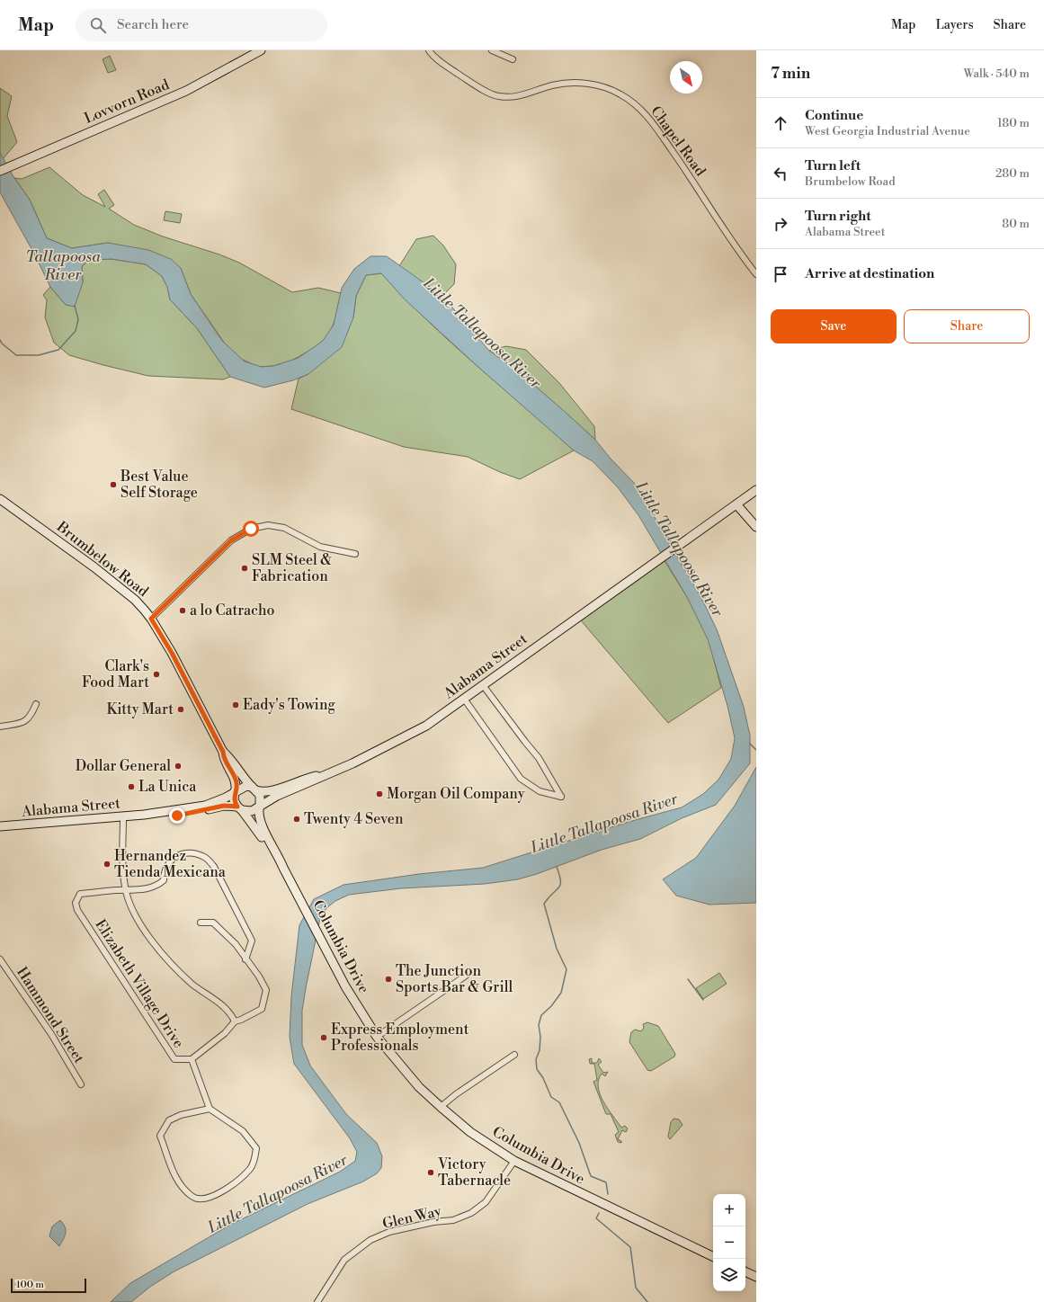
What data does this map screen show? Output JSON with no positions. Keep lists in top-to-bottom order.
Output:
{
  "streets": {
    "main road": [
      "Lovvorn Road",
      "Brumbelow Road",
      "Alabama Street",
      "Columbia Drive"
    ],
    "street": [
      "Chapel Road",
      "Elizabeth Village Drive",
      "Hammond Street",
      "Glen Way"
    ]
  },
  "crossings": [
    ["Brumbelow Road", "Alabama Street"],
    ["Brumbelow Road", "Columbia Drive"],
    ["Alabama Street", "Columbia Drive"],
    ["Columbia Drive", "Glen Way"]
  ],
  "water": ["Tallapoosa River", "Little Tallapoosa River"],
  "places": [
    "Best Value Self Storage",
    "SLM Steel & Fabrication",
    "a lo Catracho",
    "Clark's Food Mart",
    "Eady's Towing",
    "Kitty Mart",
    "Dollar General",
    "La Unica",
    "Morgan Oil Company",
    "Twenty 4 Seven",
    "Hernandez Tienda Mexicana",
    "The Junction Sports Bar & Grill",
    "Express Employment Professionals",
    "Victory Tabernacle"
  ],
  "scale_bar": "100 m",
  "north": "bottom right",
  "page": {
    "header": "Map",
    "search": "Search here",
    "nav": ["Map", "Layers", "Share"],
    "heading": ["7 min", "Walk · 540 m"],
    "list": [
      ["Continue", "West Georgia Industrial Avenue", "180 m"],
      ["Turn left", "Brumbelow Road", "280 m"],
      ["Turn right", "Alabama Street", "80 m"],
      "Arrive at destination"
    ],
    "buttons": ["Save", "Share"],
    "map_buttons": ["+", "−"],
    "scale": "100 m"
  }
}
